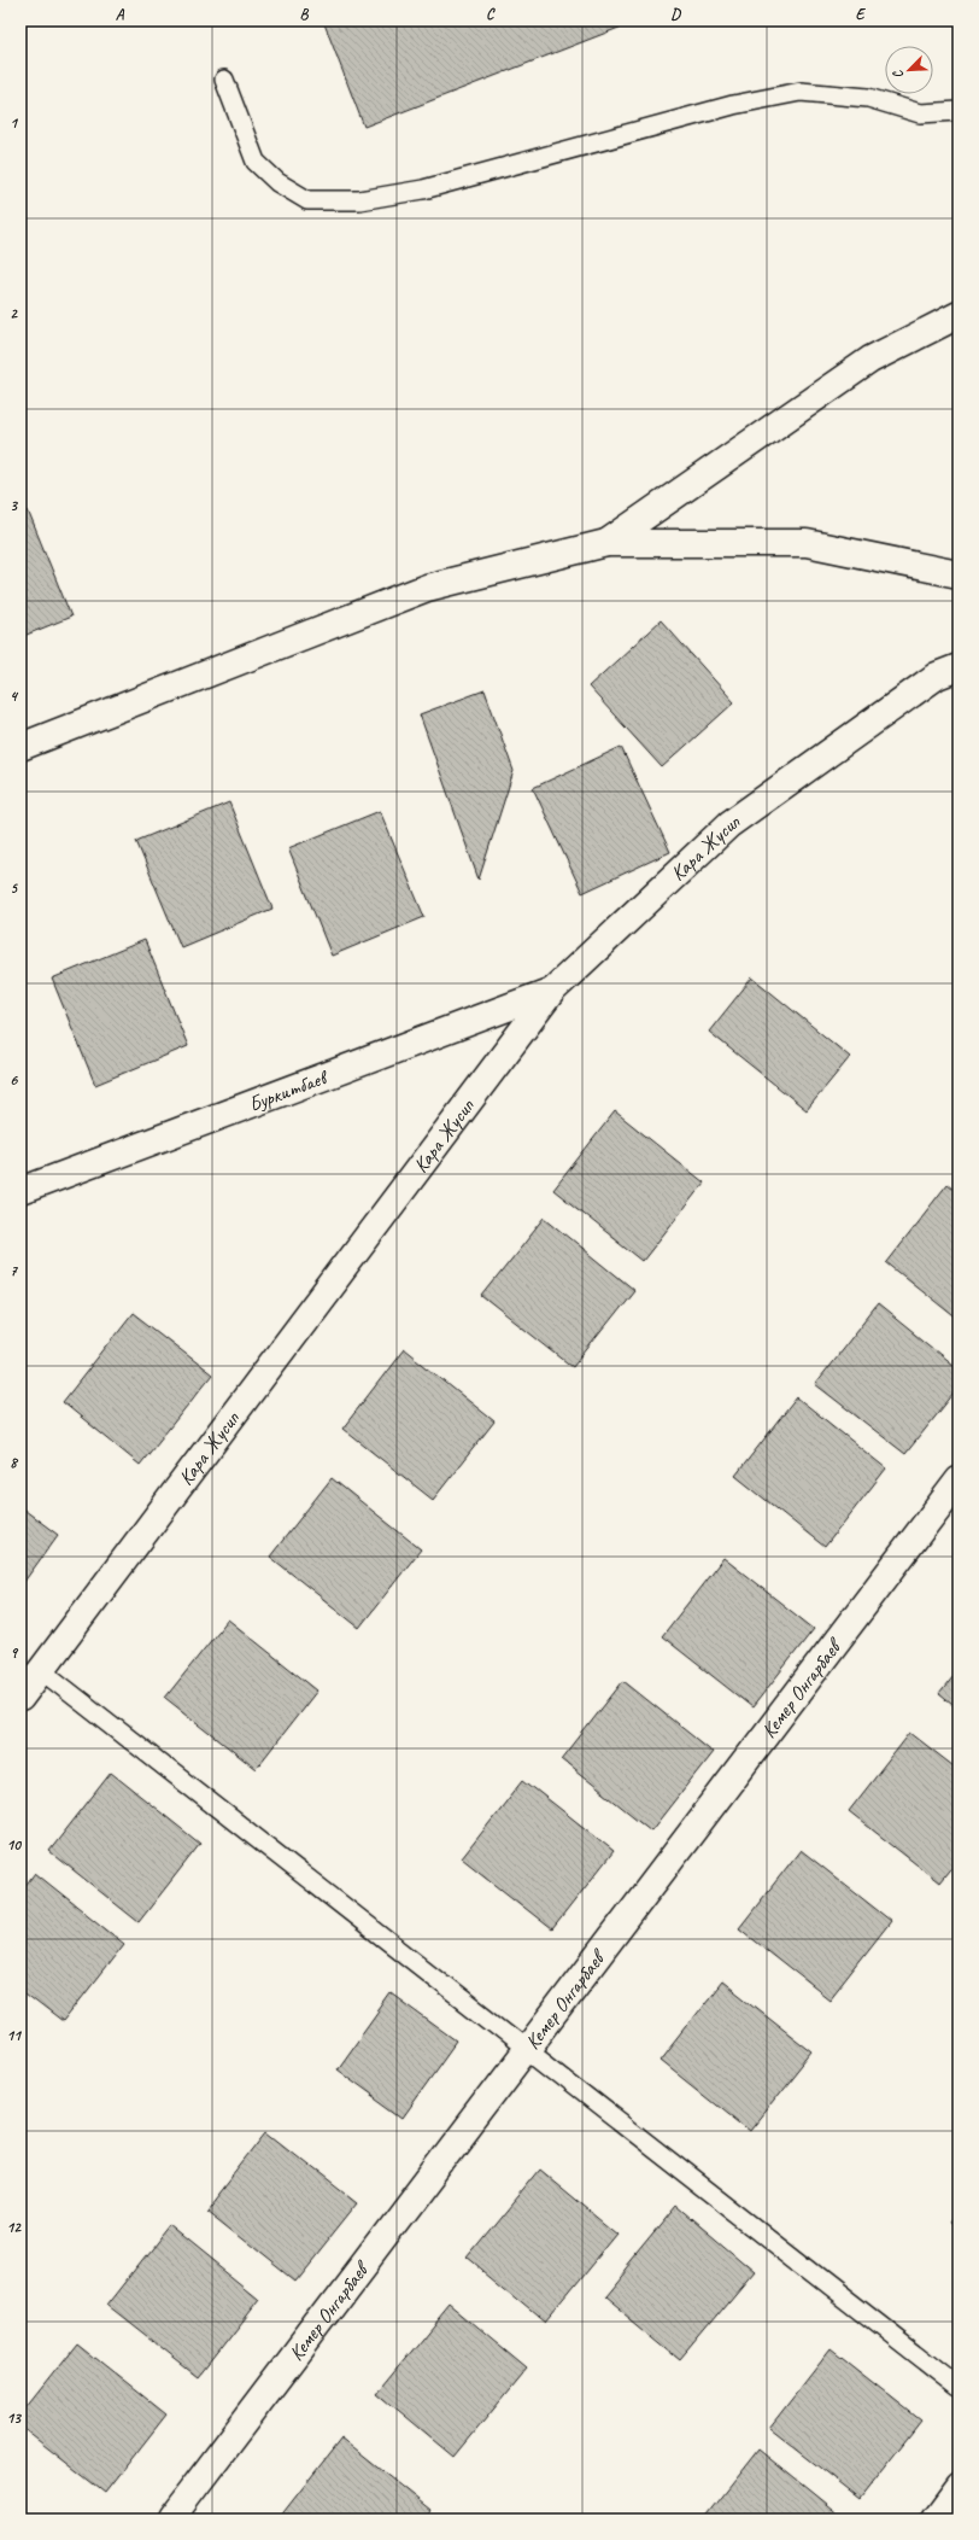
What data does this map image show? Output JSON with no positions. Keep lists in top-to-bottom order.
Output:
{
  "streets": {
    "street": ["Кара Жусип", "Буркитбаев", "Кемер Онгарбаев"]
  },
  "crossings": [
    ["Кара Жусип", "Буркитбаев"]
  ],
  "north": "bottom left",
  "grid": {
    "columns": [
      "A",
      "B",
      "C",
      "D",
      "E"
    ],
    "rows": [
      "1",
      "2",
      "3",
      "4",
      "5",
      "6",
      "7",
      "8",
      "9",
      "10",
      "11",
      "12",
      "13"
    ]
  }
}
